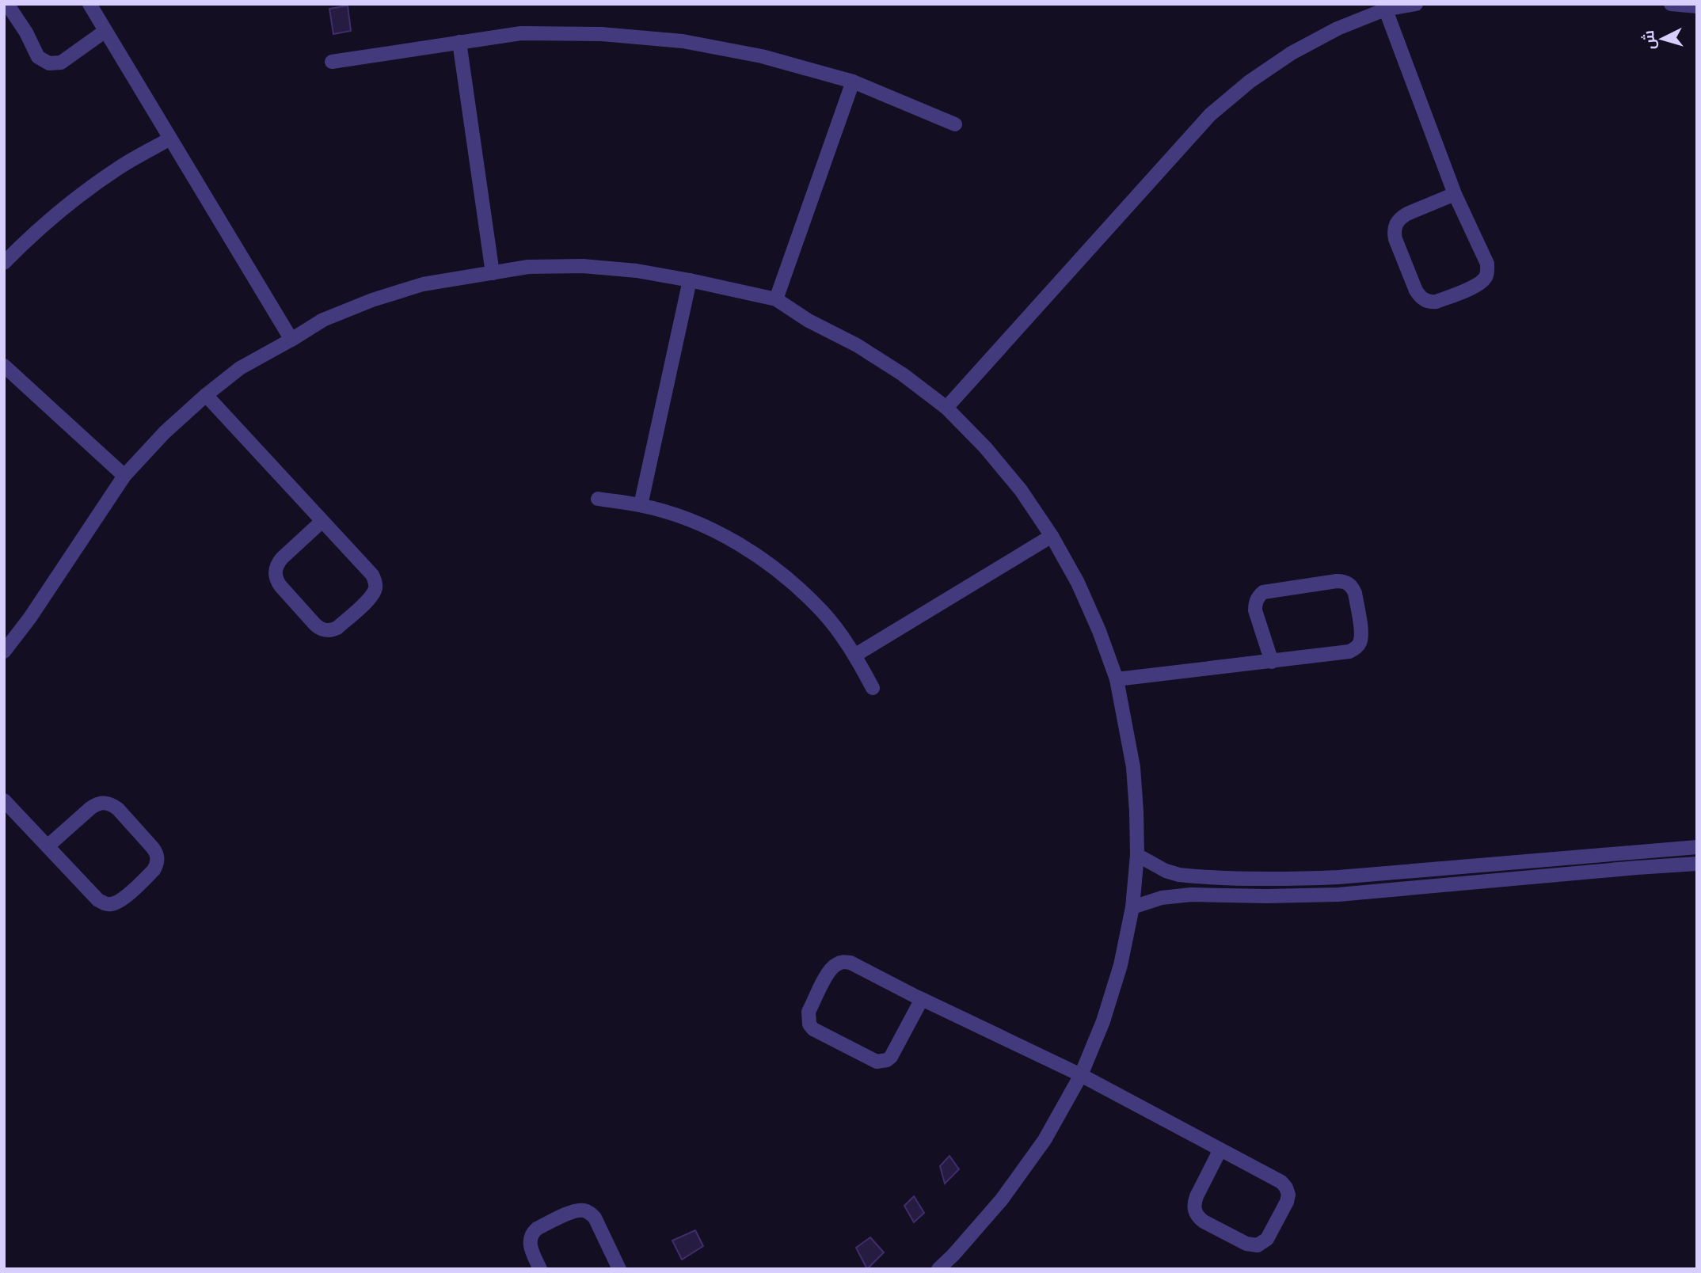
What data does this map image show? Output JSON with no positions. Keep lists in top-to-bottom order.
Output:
{
  "north": "left"
}
